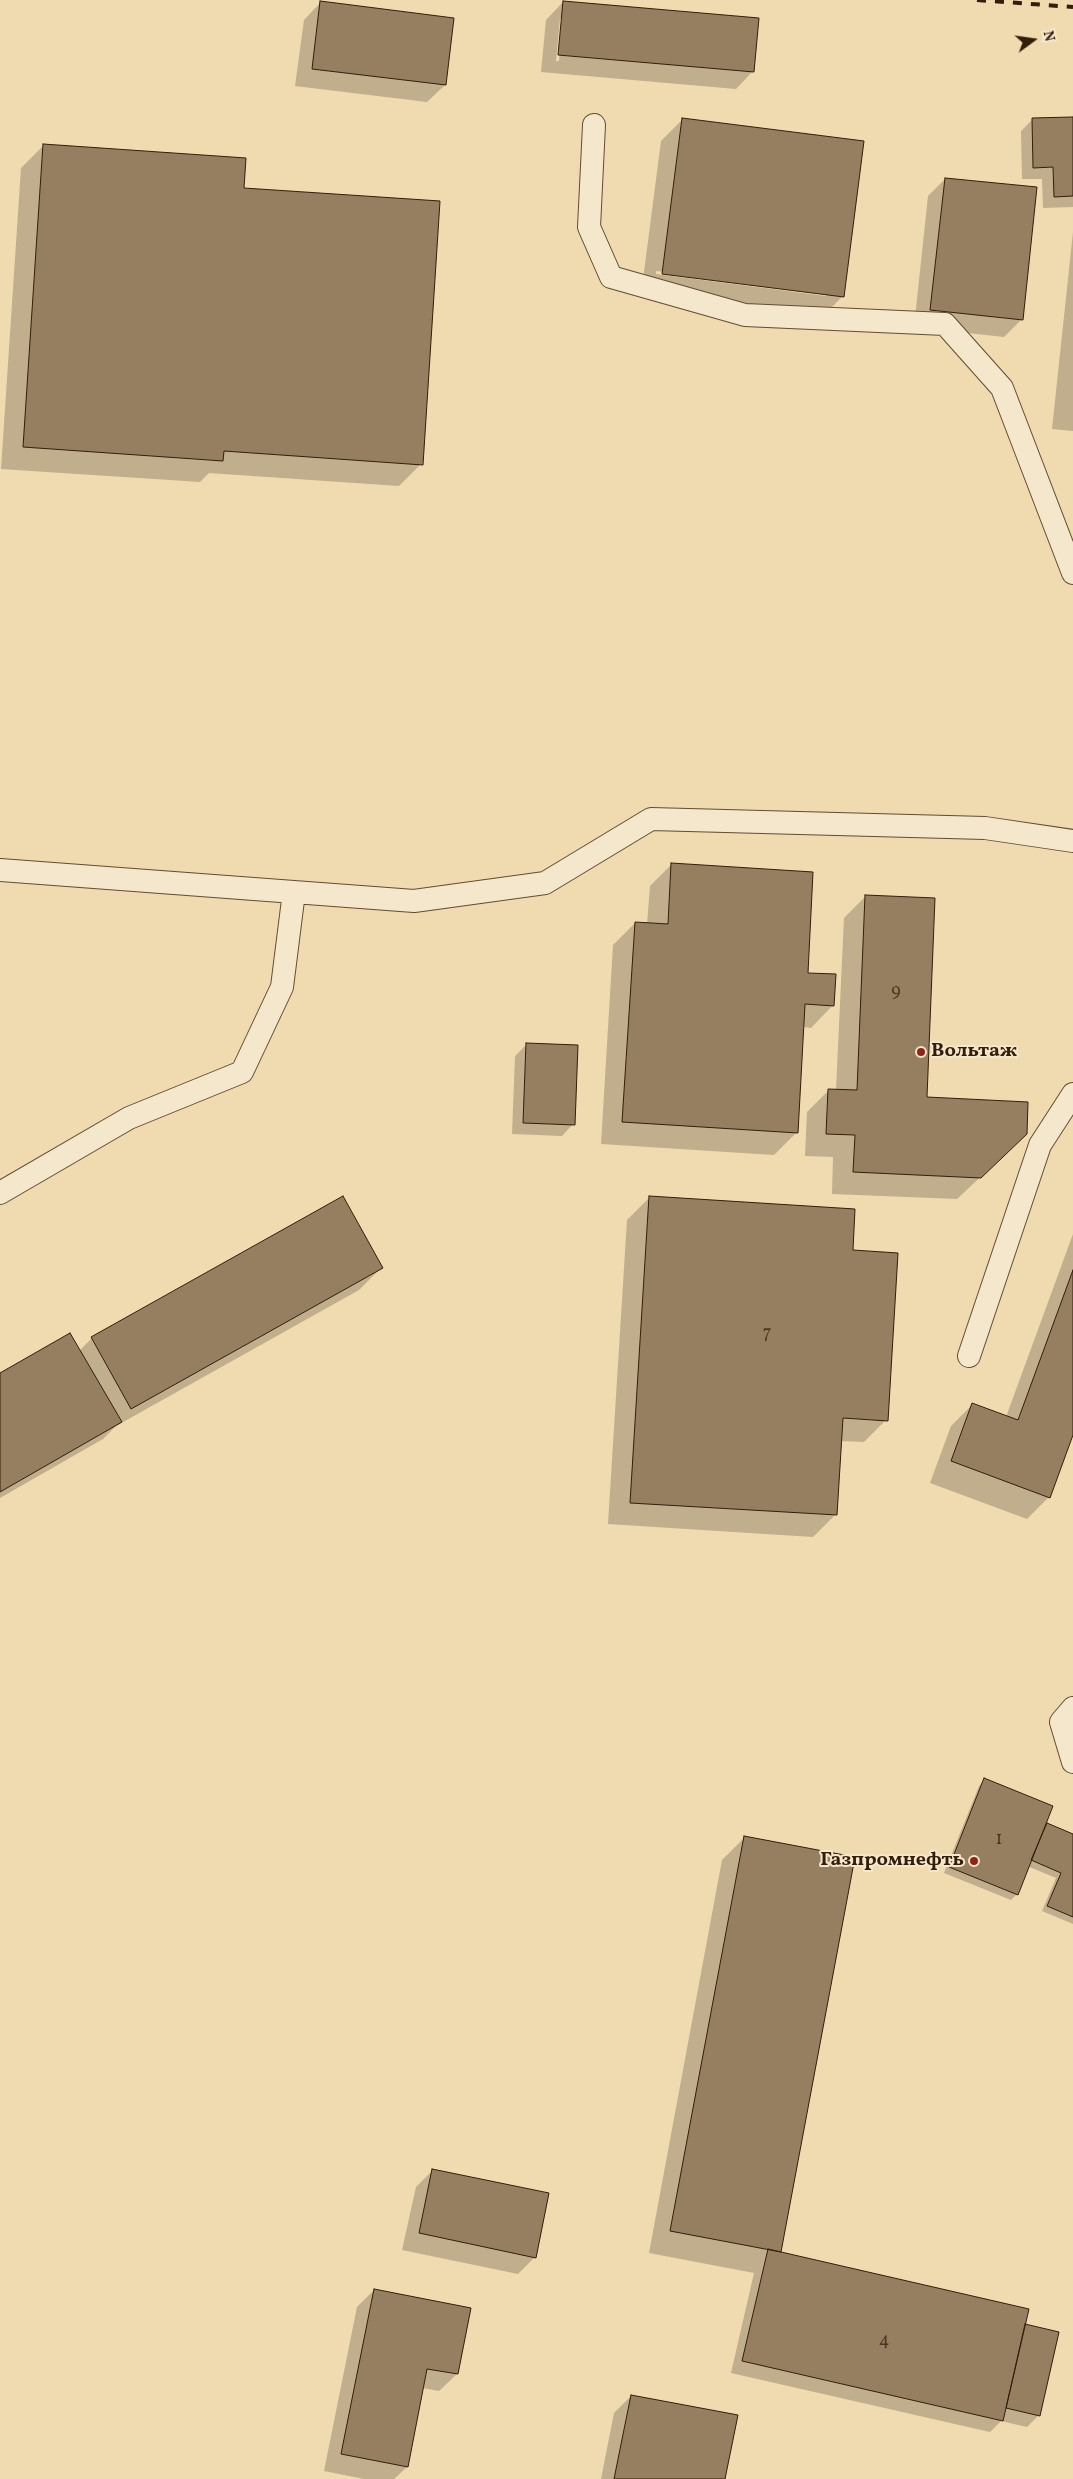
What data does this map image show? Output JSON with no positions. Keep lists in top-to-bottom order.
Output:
{
  "places": ["Вольтаж", "Газпромнефть"],
  "house_numbers": [
    "9",
    "7",
    "1",
    "4"
  ],
  "north": "right"
}
